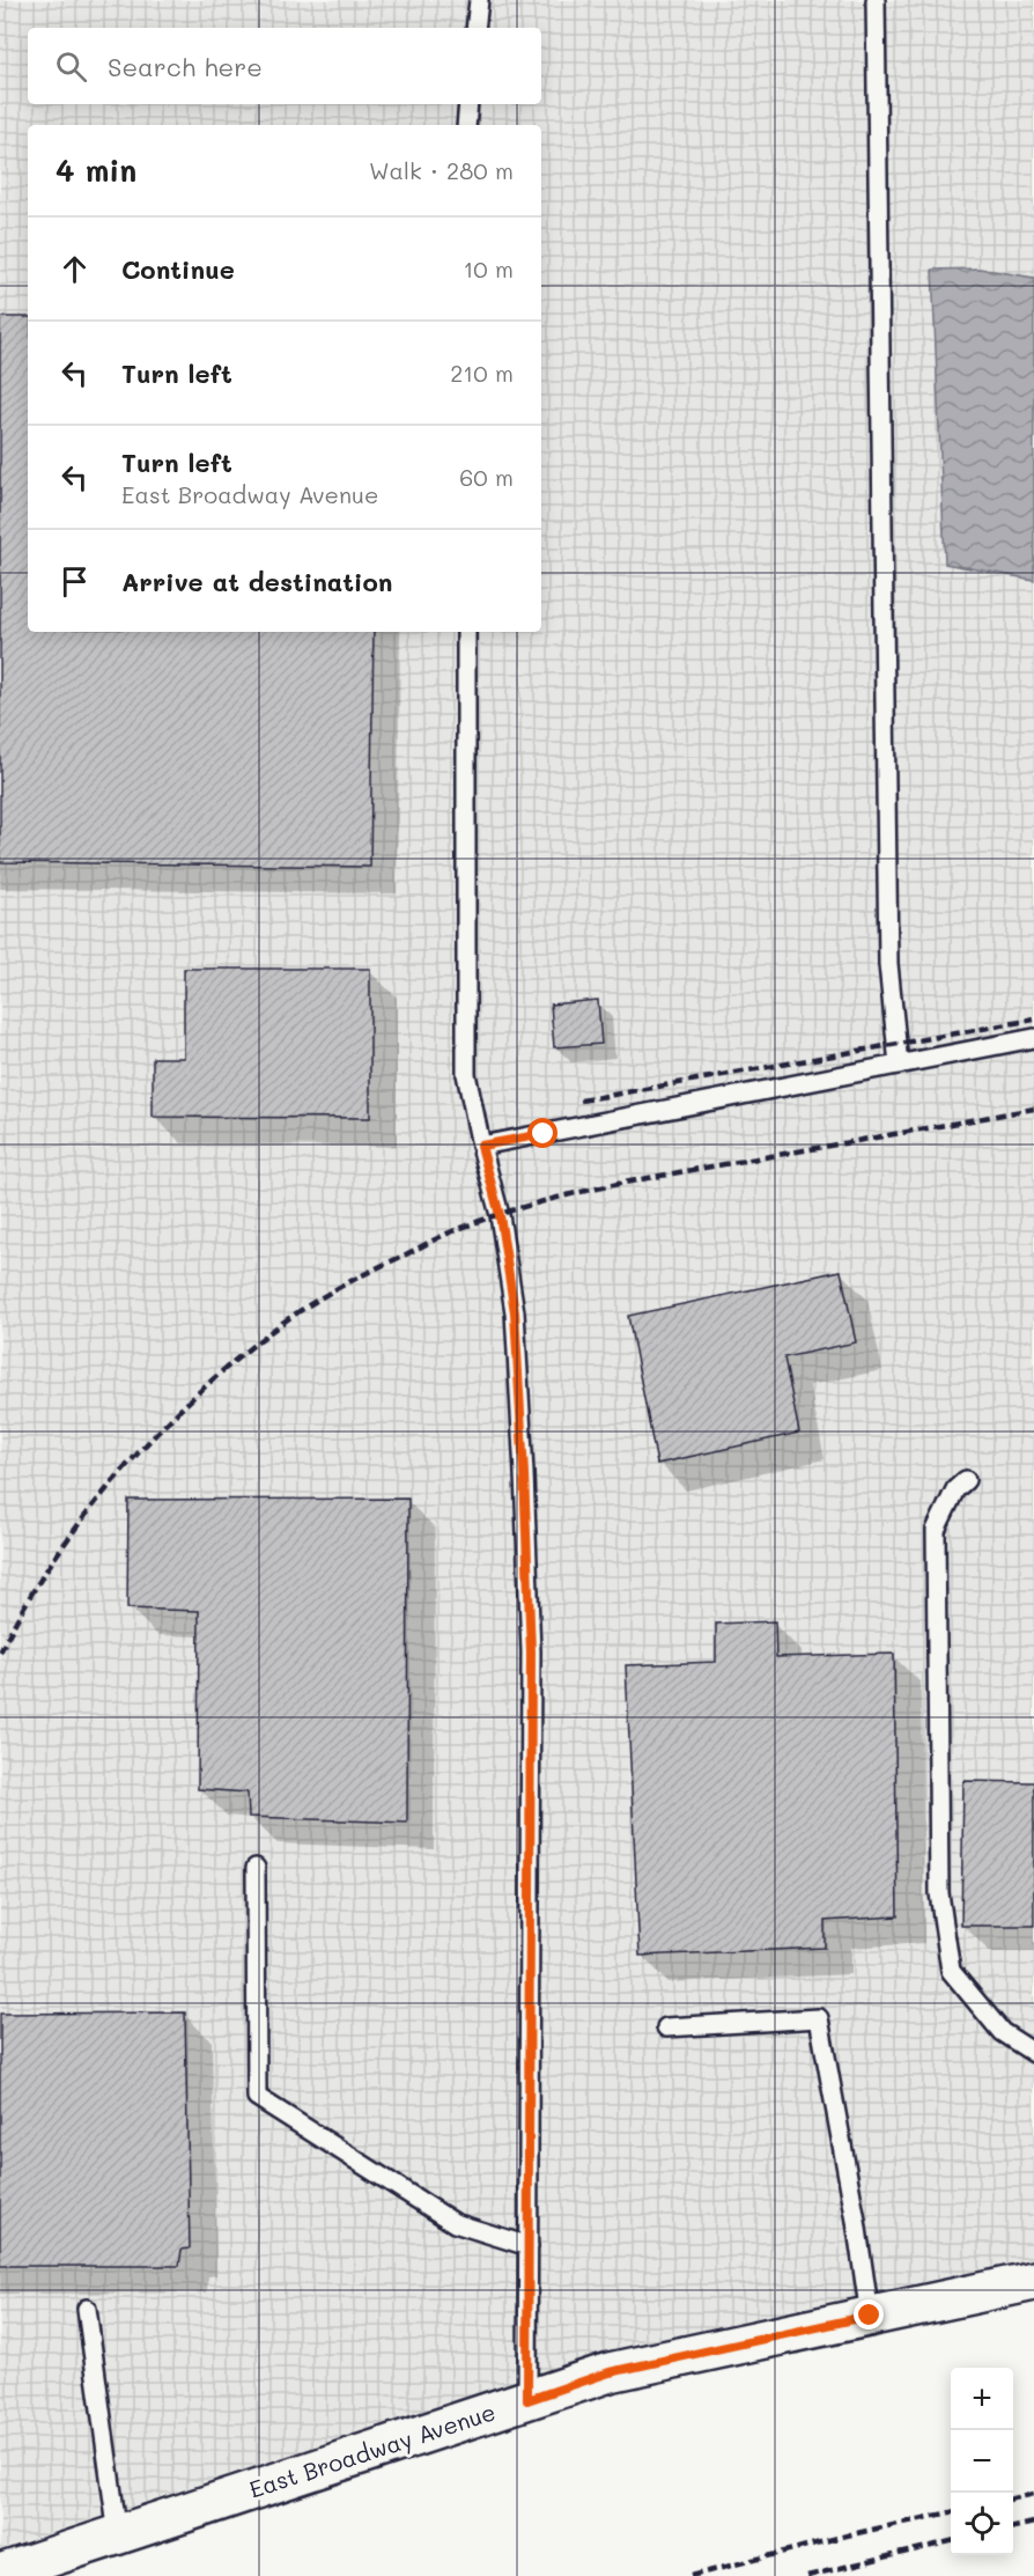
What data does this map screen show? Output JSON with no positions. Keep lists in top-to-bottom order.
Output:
{
  "streets": {
    "main road": ["East Broadway Avenue"]
  },
  "page": {
    "search": "Search here",
    "heading": ["4 min", "Walk · 280 m"],
    "list": [
      ["Continue", "10 m"],
      ["Turn left", "210 m"],
      ["Turn left", "East Broadway Avenue", "60 m"],
      "Arrive at destination"
    ],
    "map_buttons": ["+", "−"]
  }
}
